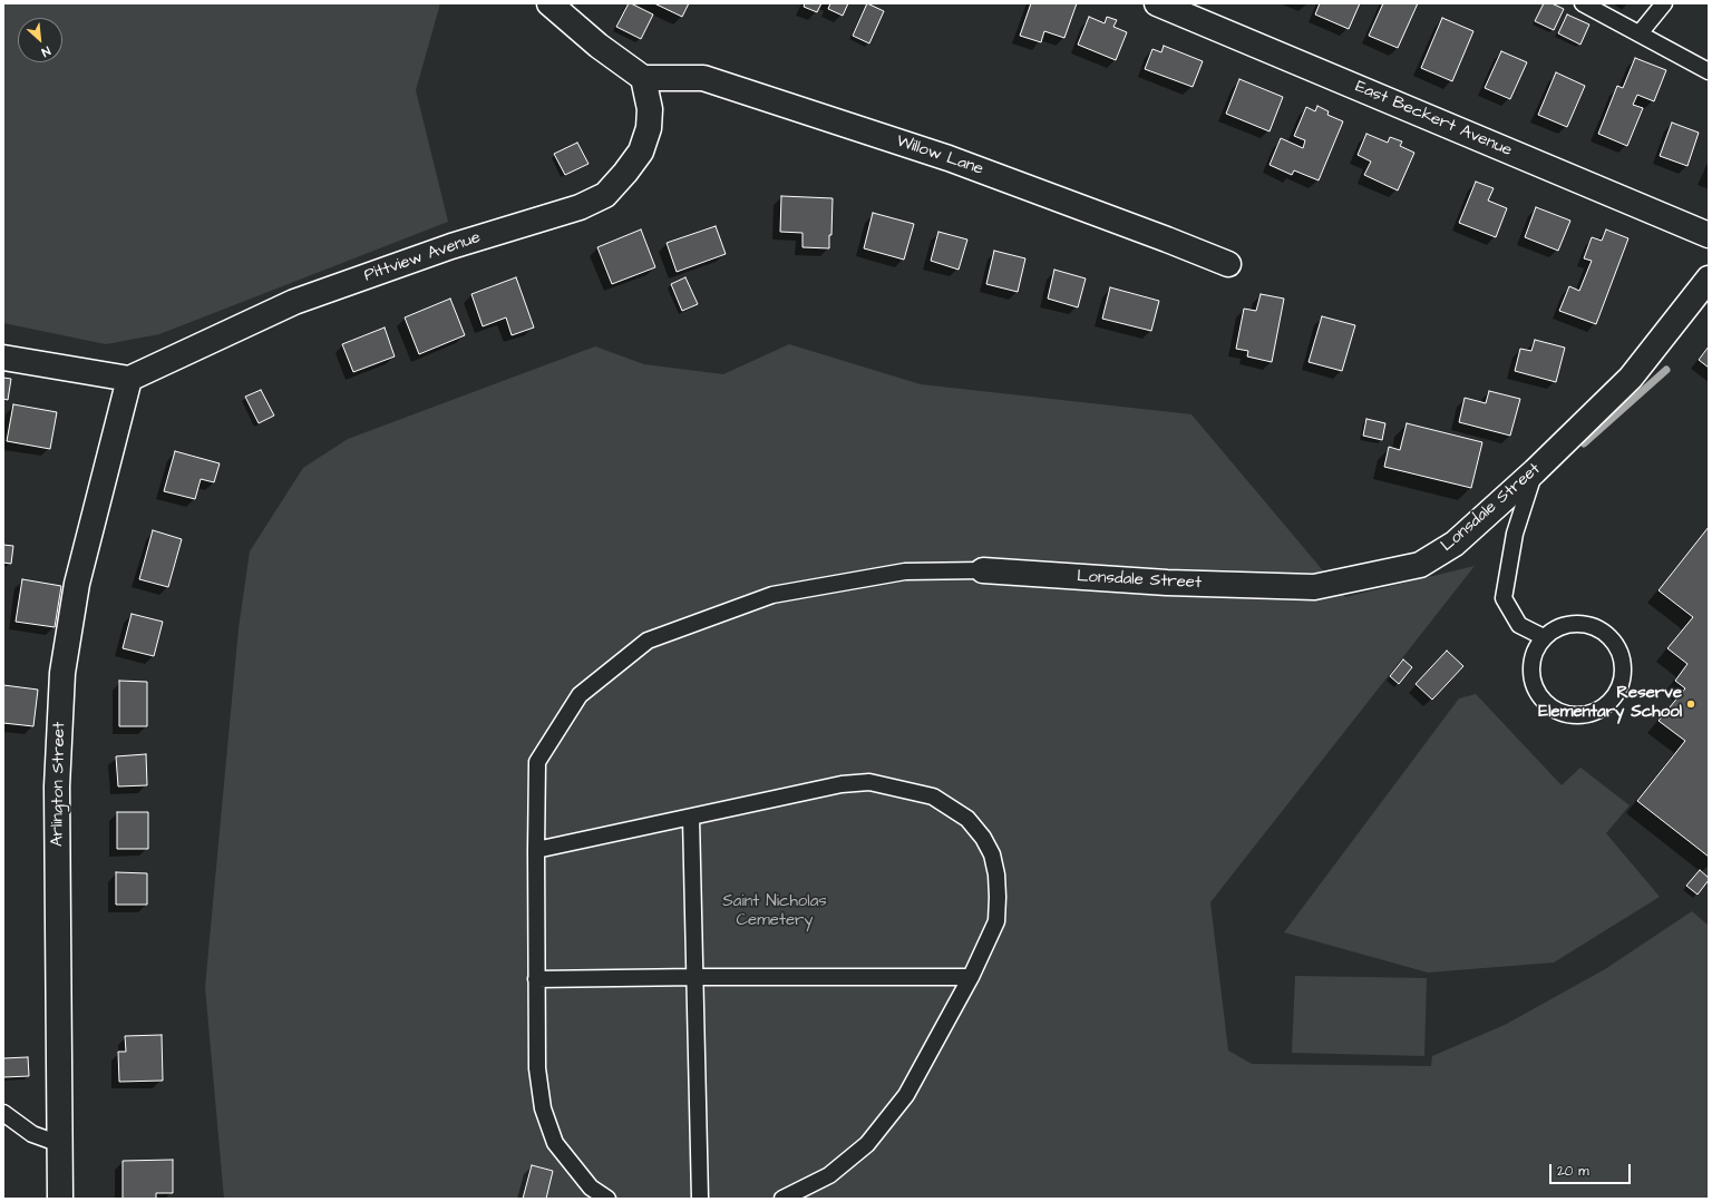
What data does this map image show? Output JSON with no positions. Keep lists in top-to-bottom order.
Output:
{
  "streets": {
    "street": [
      "East Beckert Avenue",
      "Willow Lane",
      "Pittview Avenue",
      "Lonsdale Street",
      "Arlington Street"
    ]
  },
  "crossings": [
    ["Willow Lane", "Pittview Avenue"],
    ["Pittview Avenue", "Arlington Street"]
  ],
  "parks": ["Saint Nicholas Cemetery"],
  "places": ["Reserve Elementary School"],
  "scale_bar": "20 m",
  "north": "bottom right"
}
